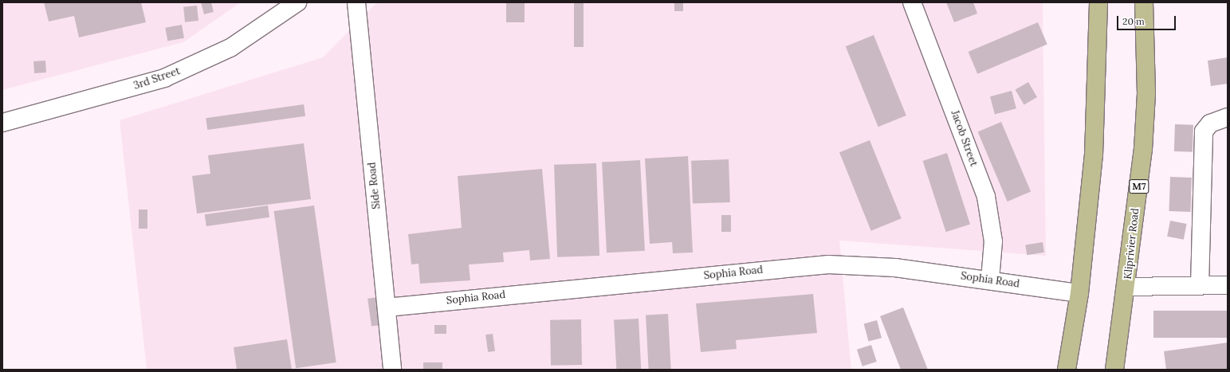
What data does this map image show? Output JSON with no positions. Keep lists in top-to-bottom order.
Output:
{
  "streets": {
    "main road": ["M7", "Kliprivier Road"],
    "street": [
      "3rd Street",
      "Jacob Street",
      "Side Road",
      "Sophia Road"
    ]
  },
  "crossings": [
    ["Jacob Street", "Sophia Road"],
    ["Side Road", "Sophia Road"]
  ],
  "scale_bar": "20 m"
}
